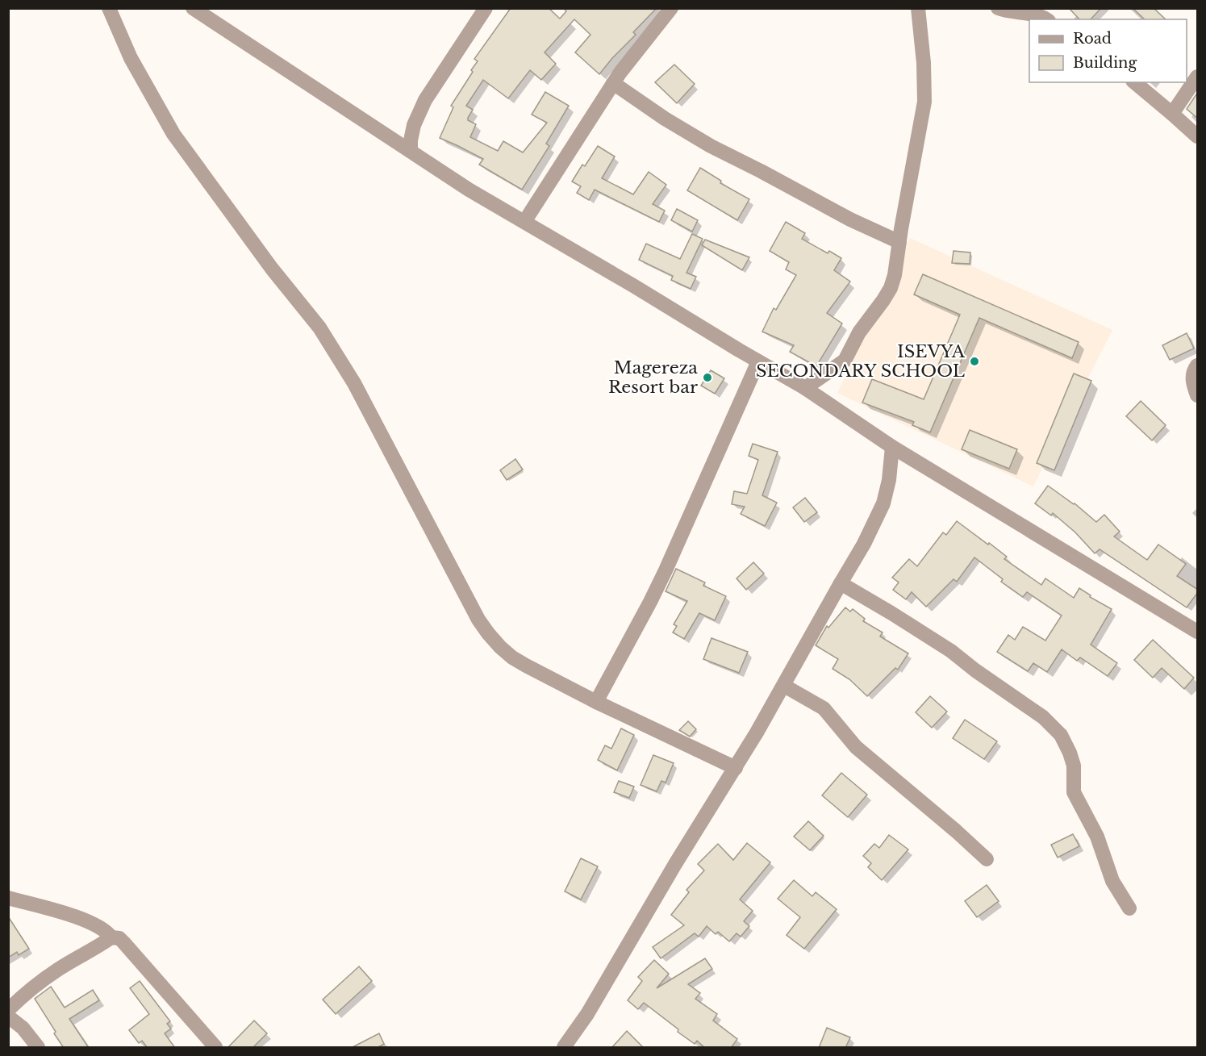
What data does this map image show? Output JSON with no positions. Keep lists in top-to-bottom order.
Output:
{
  "places": ["ISEVYA SECONDARY SCHOOL", "Magereza Resort bar"],
  "legend": ["Road", "Building"]
}
